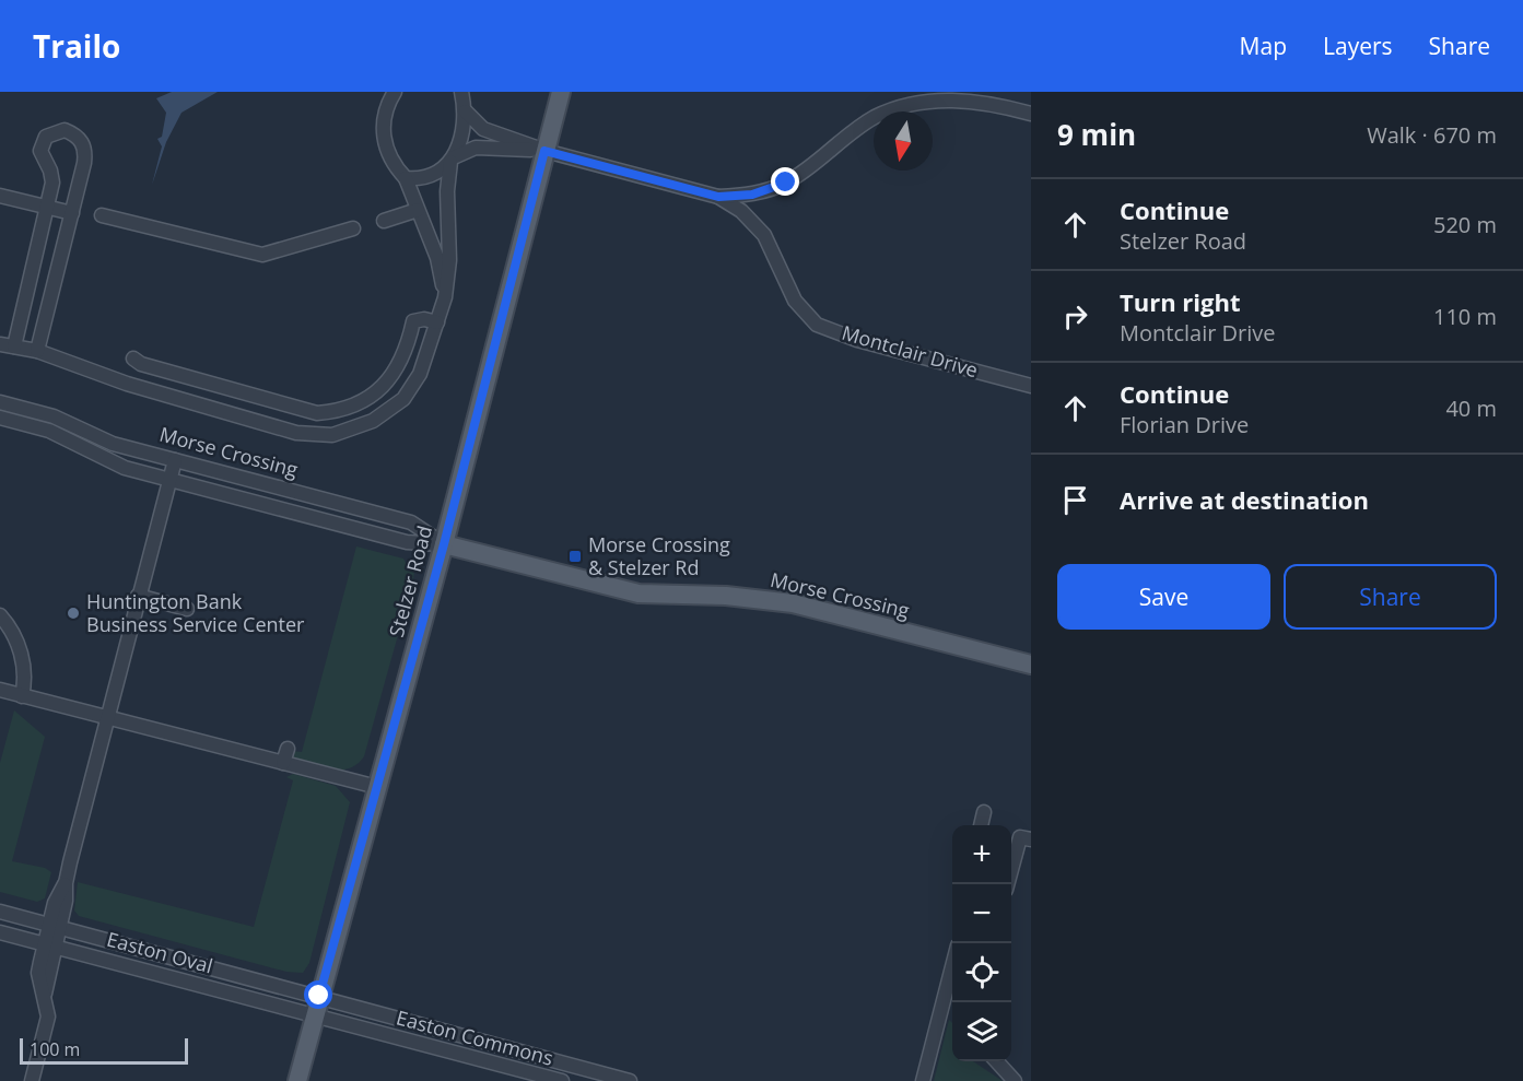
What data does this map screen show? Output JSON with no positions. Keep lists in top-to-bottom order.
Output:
{
  "streets": {
    "main road": ["Morse Crossing", "Stelzer Road"],
    "street": ["Montclair Drive", "Easton Oval", "Easton Commons"]
  },
  "crossings": [
    ["Montclair Drive", "Stelzer Road"],
    ["Morse Crossing", "Stelzer Road"],
    ["Stelzer Road", "Easton Oval"],
    ["Stelzer Road", "Easton Commons"],
    ["Easton Oval", "Easton Commons"]
  ],
  "places": {
    "transit": ["Morse Crossing & Stelzer Rd"],
    "other": ["Huntington Bank Business Service Center"]
  },
  "scale_bar": "100 m",
  "north": "bottom",
  "page": {
    "header": "Trailo",
    "nav": ["Map", "Layers", "Share"],
    "heading": ["9 min", "Walk · 670 m"],
    "list": [
      ["Continue", "Stelzer Road", "520 m"],
      ["Turn right", "Montclair Drive", "110 m"],
      ["Continue", "Florian Drive", "40 m"],
      "Arrive at destination"
    ],
    "buttons": ["Save", "Share"],
    "map_buttons": ["+", "−"],
    "scale": "100 m"
  }
}
